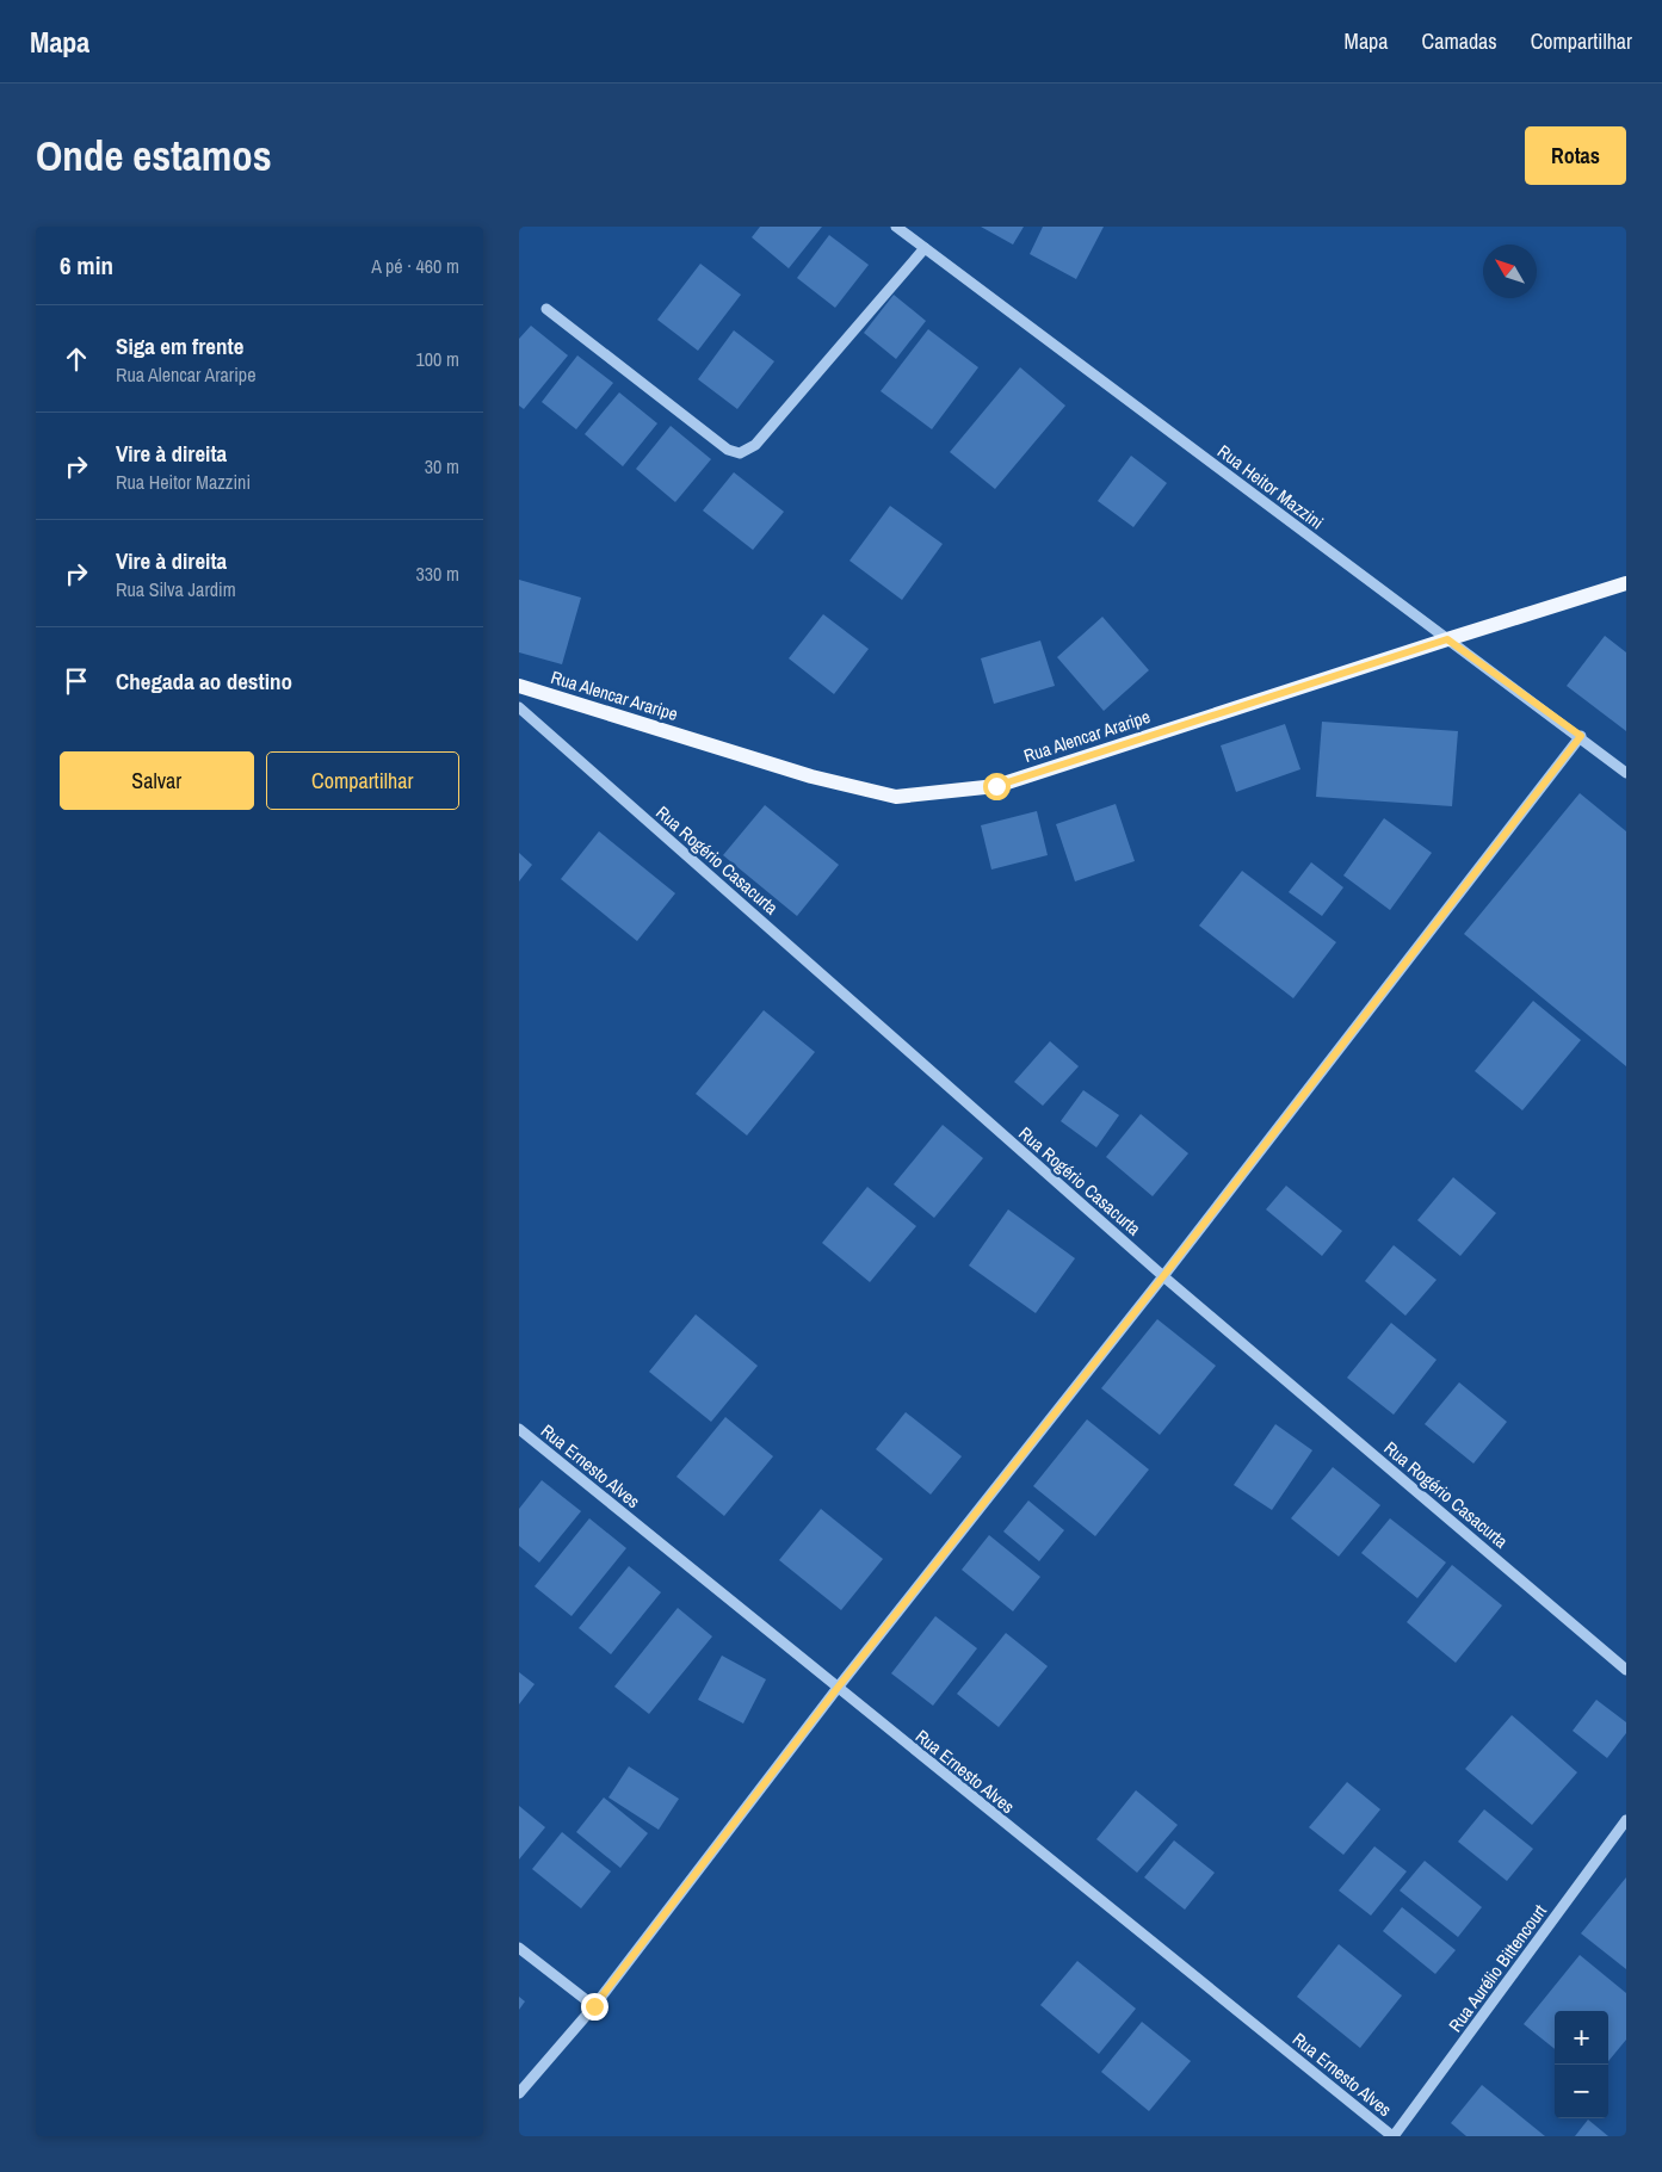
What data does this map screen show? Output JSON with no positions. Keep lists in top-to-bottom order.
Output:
{
  "streets": {
    "main road": ["Rua Alencar Araripe"],
    "street": [
      "Rua Heitor Mazzini",
      "Rua Rogério Casacurta",
      "Rua Ernesto Alves",
      "Rua Aurélio Bittencourt"
    ]
  },
  "crossings": [
    ["Rua Heitor Mazzini", "Rua Alencar Araripe"],
    ["Rua Ernesto Alves", "Rua Aurélio Bittencourt"]
  ],
  "north": "top left",
  "page": {
    "header": "Mapa",
    "nav": ["Mapa", "Camadas", "Compartilhar"],
    "buttons": [
      "Rotas",
      ["Salvar", "Compartilhar"]
    ],
    "title": "Onde estamos",
    "heading": ["6 min", "A pé · 460 m"],
    "list": [
      ["Siga em frente", "Rua Alencar Araripe", "100 m"],
      ["Vire à direita", "Rua Heitor Mazzini", "30 m"],
      ["Vire à direita", "Rua Silva Jardim", "330 m"],
      "Chegada ao destino"
    ],
    "map_buttons": ["+", "−"]
  }
}
